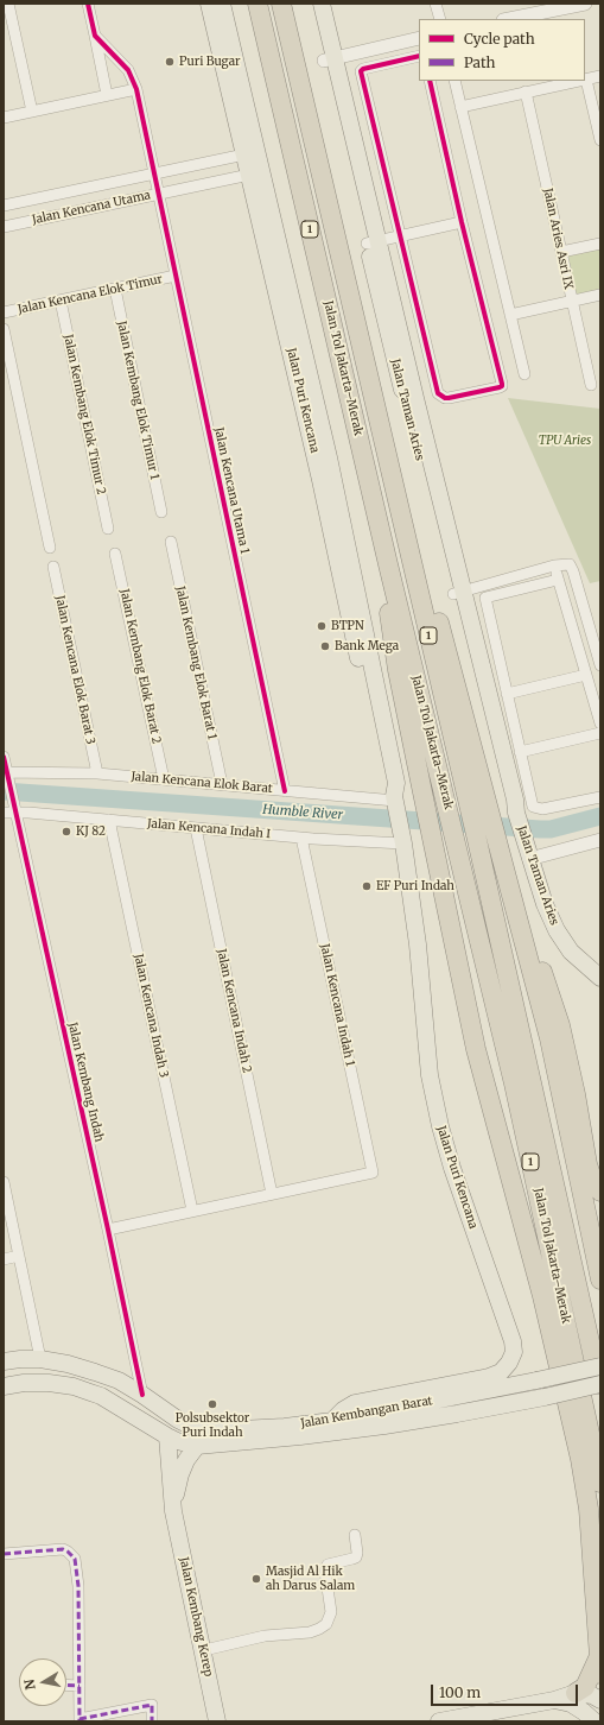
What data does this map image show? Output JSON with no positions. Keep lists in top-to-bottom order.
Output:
{
  "streets": {
    "highway": ["1", "Jalan Tol Jakarta–Merak"],
    "main road": [
      "Jalan Puri Kencana",
      "Jalan Taman Aries",
      "Jalan Kembangan Barat",
      "Jalan Kembang Kerep"
    ],
    "street": [
      "Jalan Kencana Utama",
      "Jalan Aries Asri IX",
      "Jalan Kencana Elok Timur",
      "Jalan Kembang Elok Timur 1",
      "Jalan Kembang Elok Timur 2",
      "Jalan Kencana Utama 1",
      "Jalan Kembang Elok Barat 1",
      "Jalan Kembang Elok Barat 2",
      "Jalan Kencana Elok Barat 3",
      "Jalan Kencana Elok Barat",
      "Jalan Kencana Indah I",
      "Jalan Kencana Indah 1",
      "Jalan Kencana Indah 2",
      "Jalan Kencana Indah 3",
      "Jalan Kembang Indah"
    ]
  },
  "crossings": [
    ["Jalan Kencana Utama", "Jalan Puri Kencana"],
    ["Jalan Kencana Utama", "Jalan Kencana Utama 1"],
    ["Jalan Kencana Elok Timur", "Jalan Kembang Elok Timur 1"],
    ["Jalan Kencana Elok Timur", "Jalan Kembang Elok Timur 2"],
    ["Jalan Kencana Elok Timur", "Jalan Kencana Utama 1"],
    ["Jalan Puri Kencana", "Jalan Kencana Elok Barat"],
    ["Jalan Puri Kencana", "Jalan Kencana Indah I"],
    ["Jalan Puri Kencana", "Jalan Kembangan Barat"],
    ["Jalan Kencana Utama 1", "Jalan Kencana Elok Barat"],
    ["Jalan Kembang Elok Barat 1", "Jalan Kencana Elok Barat"],
    ["Jalan Kembang Elok Barat 2", "Jalan Kencana Elok Barat"],
    ["Jalan Kencana Elok Barat 3", "Jalan Kencana Elok Barat"],
    ["Jalan Kencana Elok Barat", "Jalan Kembang Indah"],
    ["Jalan Kencana Indah I", "Jalan Kencana Indah 1"],
    ["Jalan Kencana Indah I", "Jalan Kencana Indah 2"],
    ["Jalan Kencana Indah I", "Jalan Kencana Indah 3"],
    ["Jalan Kencana Indah I", "Jalan Kembang Indah"],
    ["Jalan Kencana Indah 1", "Jalan Kencana Indah 2"],
    ["Jalan Kembang Indah", "Jalan Kembangan Barat"],
    ["Jalan Kembangan Barat", "Jalan Kembang Kerep"]
  ],
  "water": ["Humble River"],
  "parks": ["TPU Aries"],
  "places": [
    "Puri Bugar",
    "BTPN",
    "Bank Mega",
    "KJ 82",
    "EF Puri Indah",
    "Polsubsektor Puri Indah",
    "Masjid Al Hik ah Darus Salam"
  ],
  "legend": ["Cycle path", "Path"],
  "scale_bar": "100 m",
  "north": "left"
}
